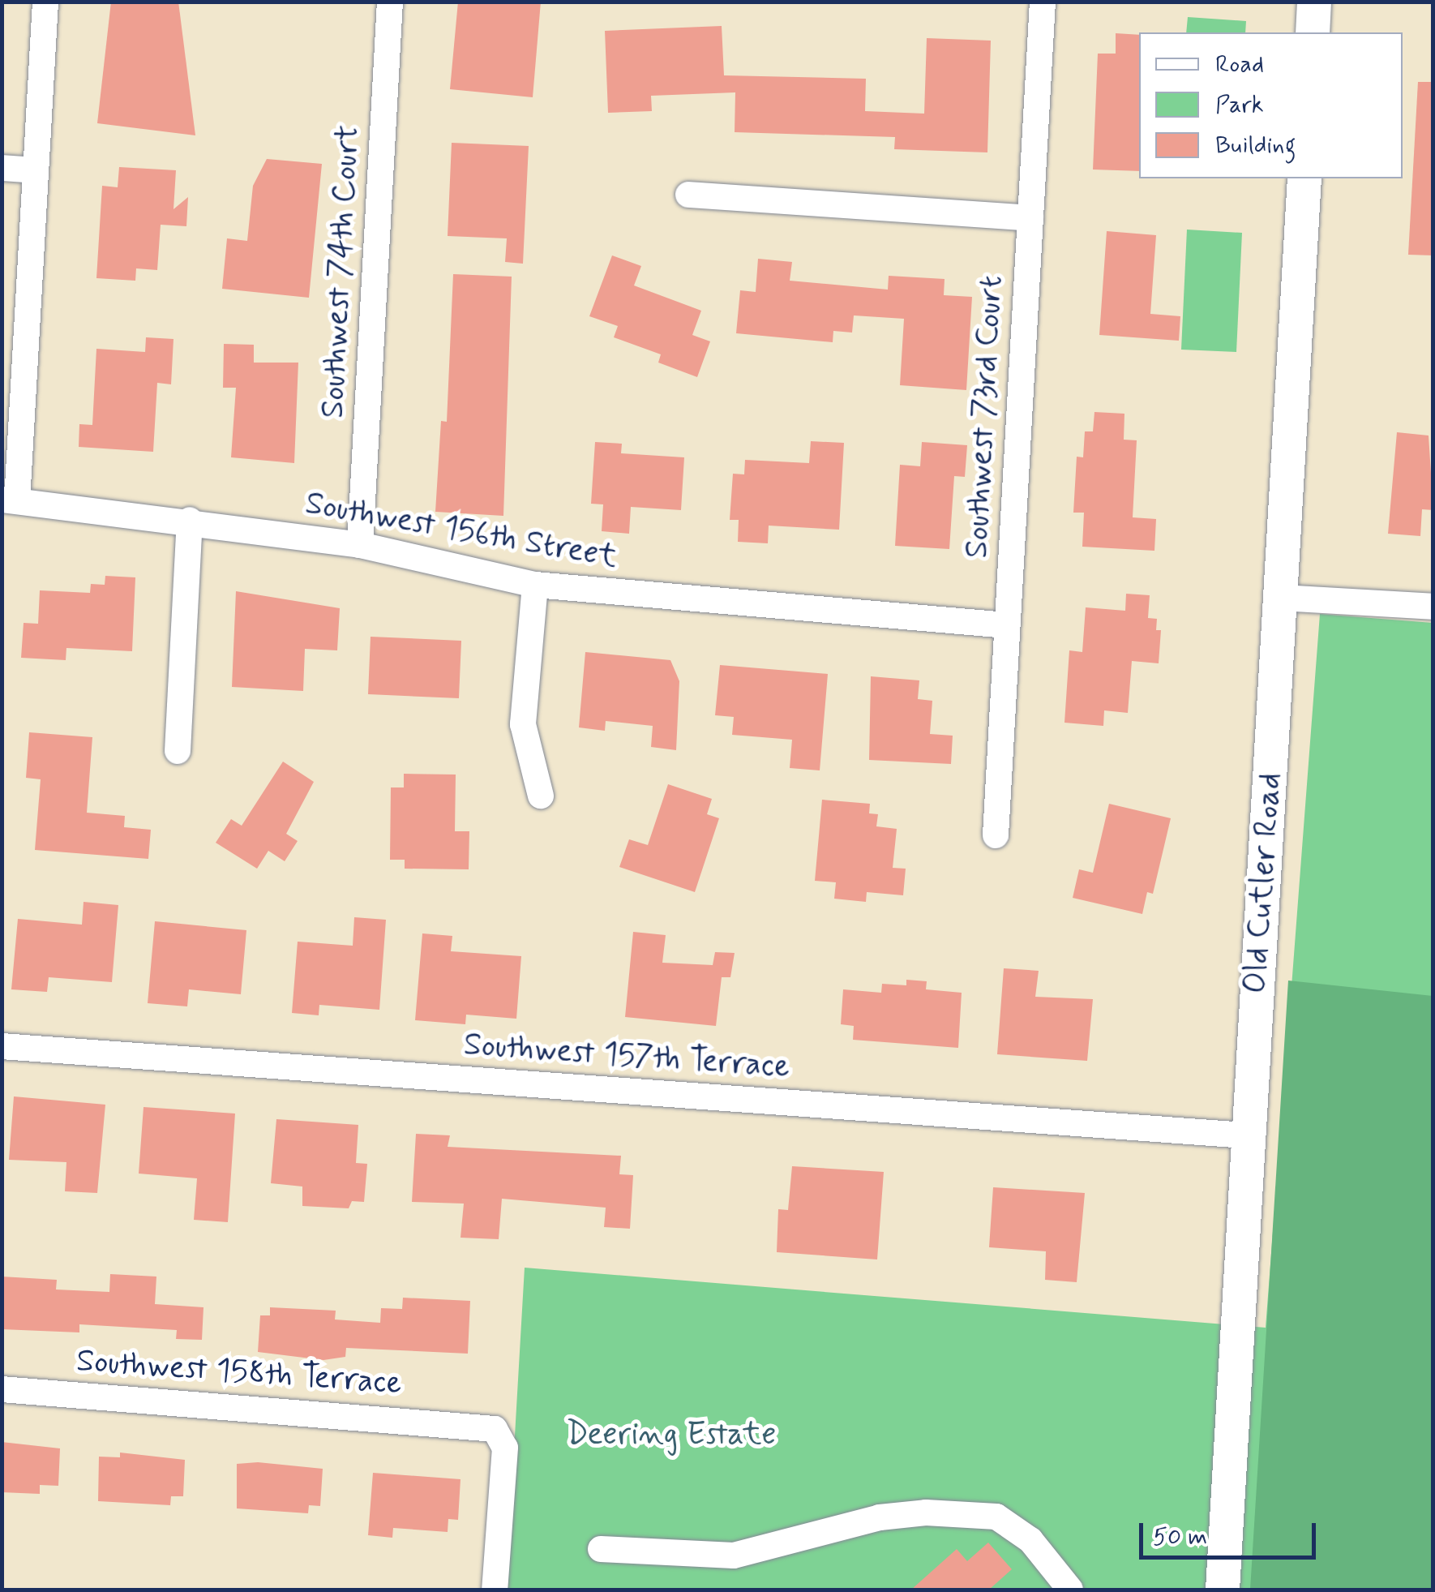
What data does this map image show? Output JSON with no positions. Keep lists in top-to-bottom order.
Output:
{
  "streets": {
    "main road": ["Old Cutler Road"],
    "street": [
      "Southwest 74th Court",
      "Southwest 73rd Court",
      "Southwest 156th Street",
      "Southwest 157th Terrace",
      "Southwest 158th Terrace"
    ]
  },
  "crossings": [
    ["Southwest 74th Court", "Southwest 156th Street"],
    ["Southwest 73rd Court", "Southwest 156th Street"],
    ["Old Cutler Road", "Southwest 157th Terrace"]
  ],
  "parks": ["Deering Estate"],
  "legend": ["Road", "Park", "Building"],
  "scale_bar": "50 m"
}
